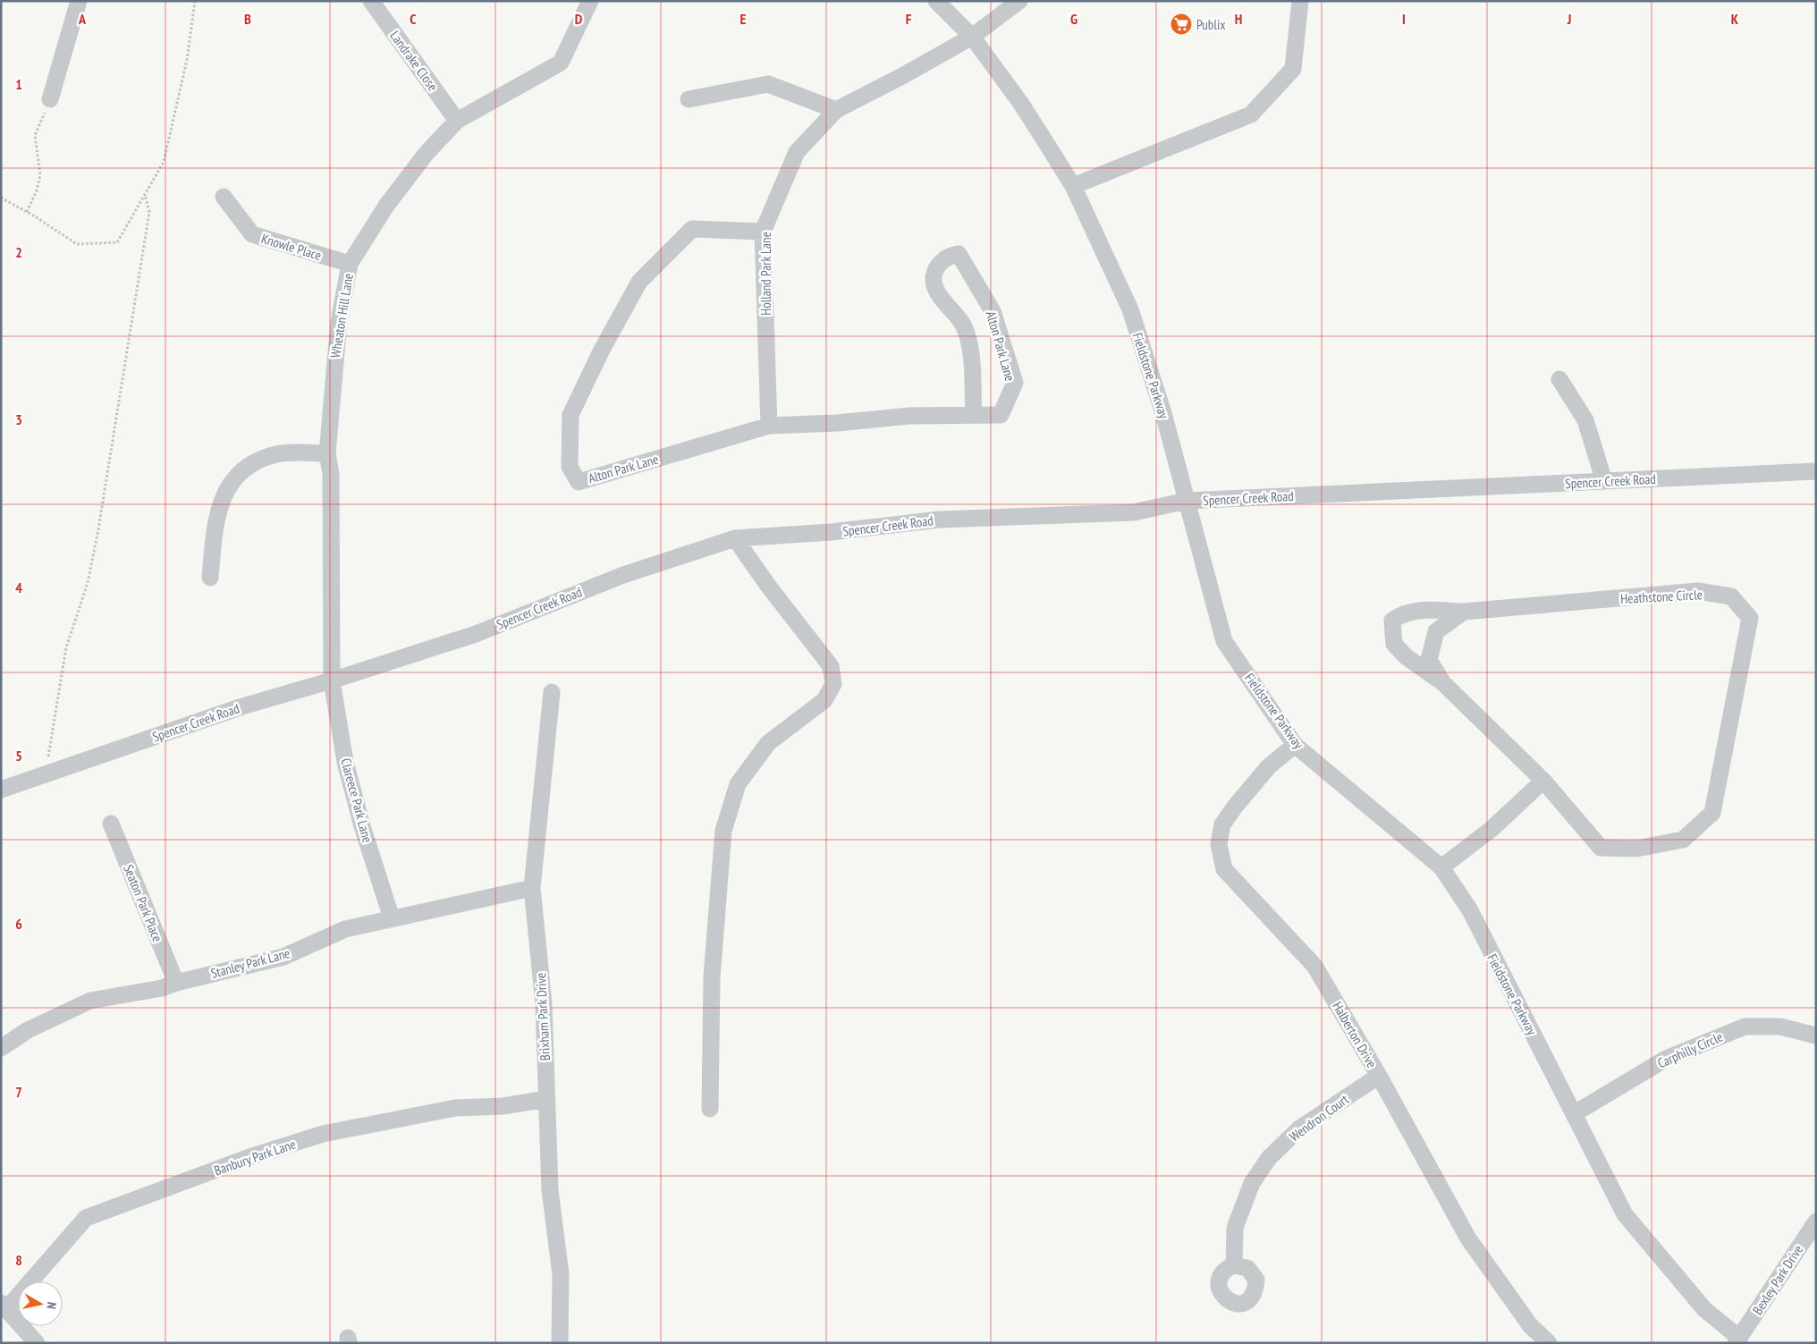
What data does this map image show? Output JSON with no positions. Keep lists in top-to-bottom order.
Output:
{
  "streets": {
    "street": [
      "Landrake Close",
      "Knowle Place",
      "Holland Park Lane",
      "Wheaton Hill Lane",
      "Alton Park Lane",
      "Fieldstone Parkway",
      "Spencer Creek Road",
      "Heathstone Circle",
      "Clareece Park Lane",
      "Seaton Park Place",
      "Stanley Park Lane",
      "Brixham Park Drive",
      "Halberton Drive",
      "Carphilly Circle",
      "Wendron Court",
      "Banbury Park Lane",
      "Bexley Park Drive"
    ]
  },
  "crossings": [
    ["Landrake Close", "Wheaton Hill Lane"],
    ["Knowle Place", "Wheaton Hill Lane"],
    ["Holland Park Lane", "Alton Park Lane"],
    ["Holland Park Lane", "Fieldstone Parkway"],
    ["Wheaton Hill Lane", "Spencer Creek Road"],
    ["Wheaton Hill Lane", "Clareece Park Lane"],
    ["Fieldstone Parkway", "Spencer Creek Road"],
    ["Fieldstone Parkway", "Halberton Drive"],
    ["Fieldstone Parkway", "Carphilly Circle"],
    ["Fieldstone Parkway", "Bexley Park Drive"],
    ["Spencer Creek Road", "Clareece Park Lane"],
    ["Clareece Park Lane", "Stanley Park Lane"],
    ["Seaton Park Place", "Stanley Park Lane"],
    ["Stanley Park Lane", "Brixham Park Drive"],
    ["Brixham Park Drive", "Banbury Park Lane"],
    ["Halberton Drive", "Wendron Court"]
  ],
  "places": {
    "supermarket": ["Publix"]
  },
  "north": "right",
  "grid": {
    "columns": [
      "A",
      "B",
      "C",
      "D",
      "E",
      "F",
      "G",
      "H",
      "I",
      "J",
      "K"
    ],
    "rows": [
      "1",
      "2",
      "3",
      "4",
      "5",
      "6",
      "7",
      "8"
    ]
  }
}
